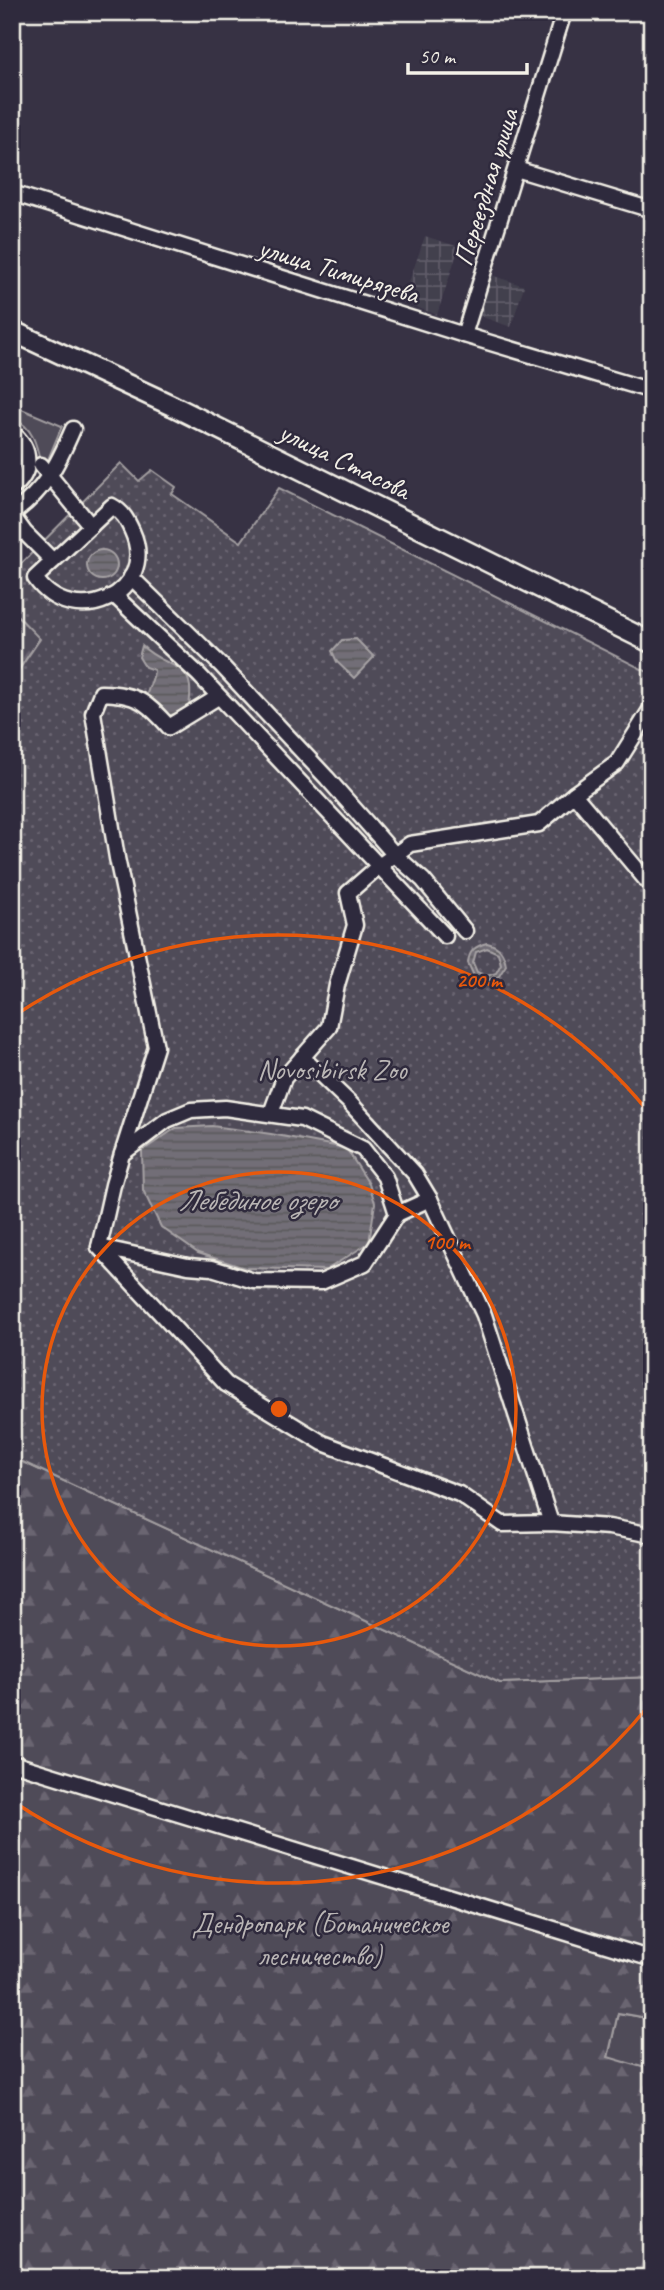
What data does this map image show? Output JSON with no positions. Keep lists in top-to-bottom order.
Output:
{
  "streets": {
    "street": ["Переездная улица", "улица Тимирязева", "улица Стасова"]
  },
  "crossings": [
    ["Переездная улица", "улица Тимирязева"]
  ],
  "water": ["Лебединое озеро"],
  "parks": ["Novosibirsk Zoo", "Дендропарк (Ботаническое лесничество)"],
  "scale_bar": "50 m",
  "rings": ["200 m", "100 m"]
}
